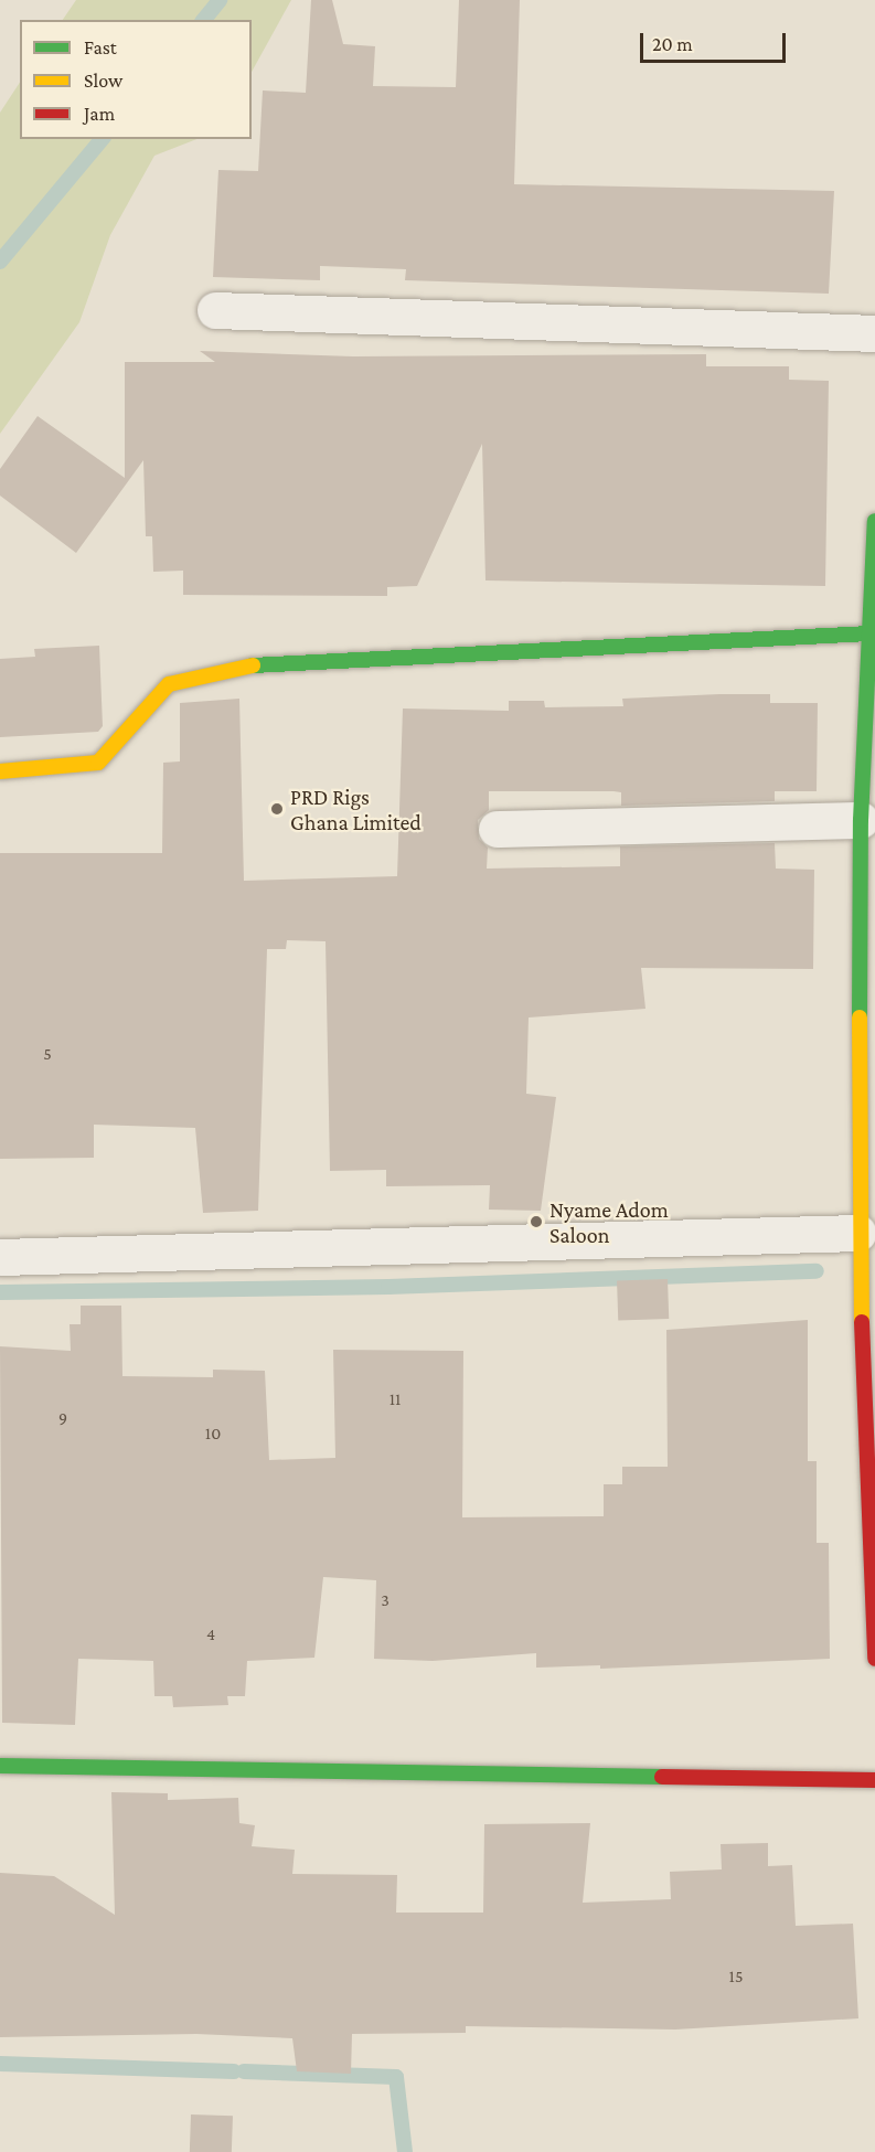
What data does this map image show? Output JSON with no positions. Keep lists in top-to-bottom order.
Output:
{
  "places": ["PRD Rigs Ghana Limited", "Nyame Adom Saloon"],
  "house_numbers": [
    "5",
    "11",
    "9",
    "10",
    "3",
    "4",
    "15"
  ],
  "legend": ["Fast", "Slow", "Jam"],
  "scale_bar": "20 m"
}
